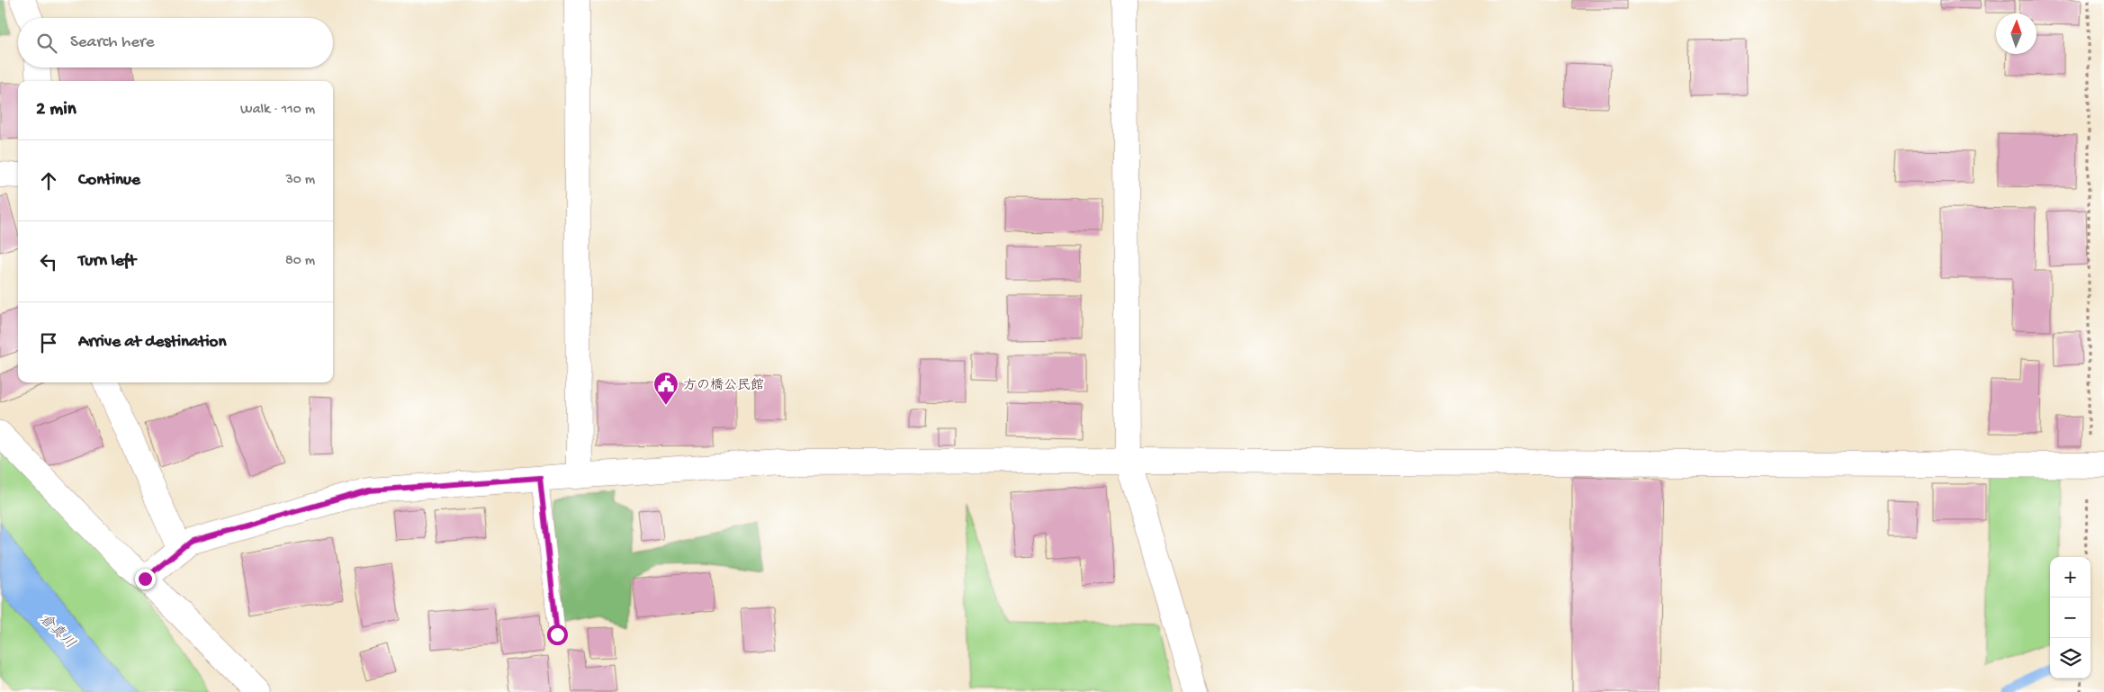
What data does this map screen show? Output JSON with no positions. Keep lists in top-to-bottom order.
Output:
{
  "water": ["倉真川"],
  "places": {
    "public building": ["方の橋公民館"]
  },
  "north": "top",
  "page": {
    "search": "Search here",
    "heading": ["2 min", "Walk · 110 m"],
    "list": [
      ["Continue", "30 m"],
      ["Turn left", "80 m"],
      "Arrive at destination"
    ],
    "map_buttons": ["+", "−"]
  }
}
